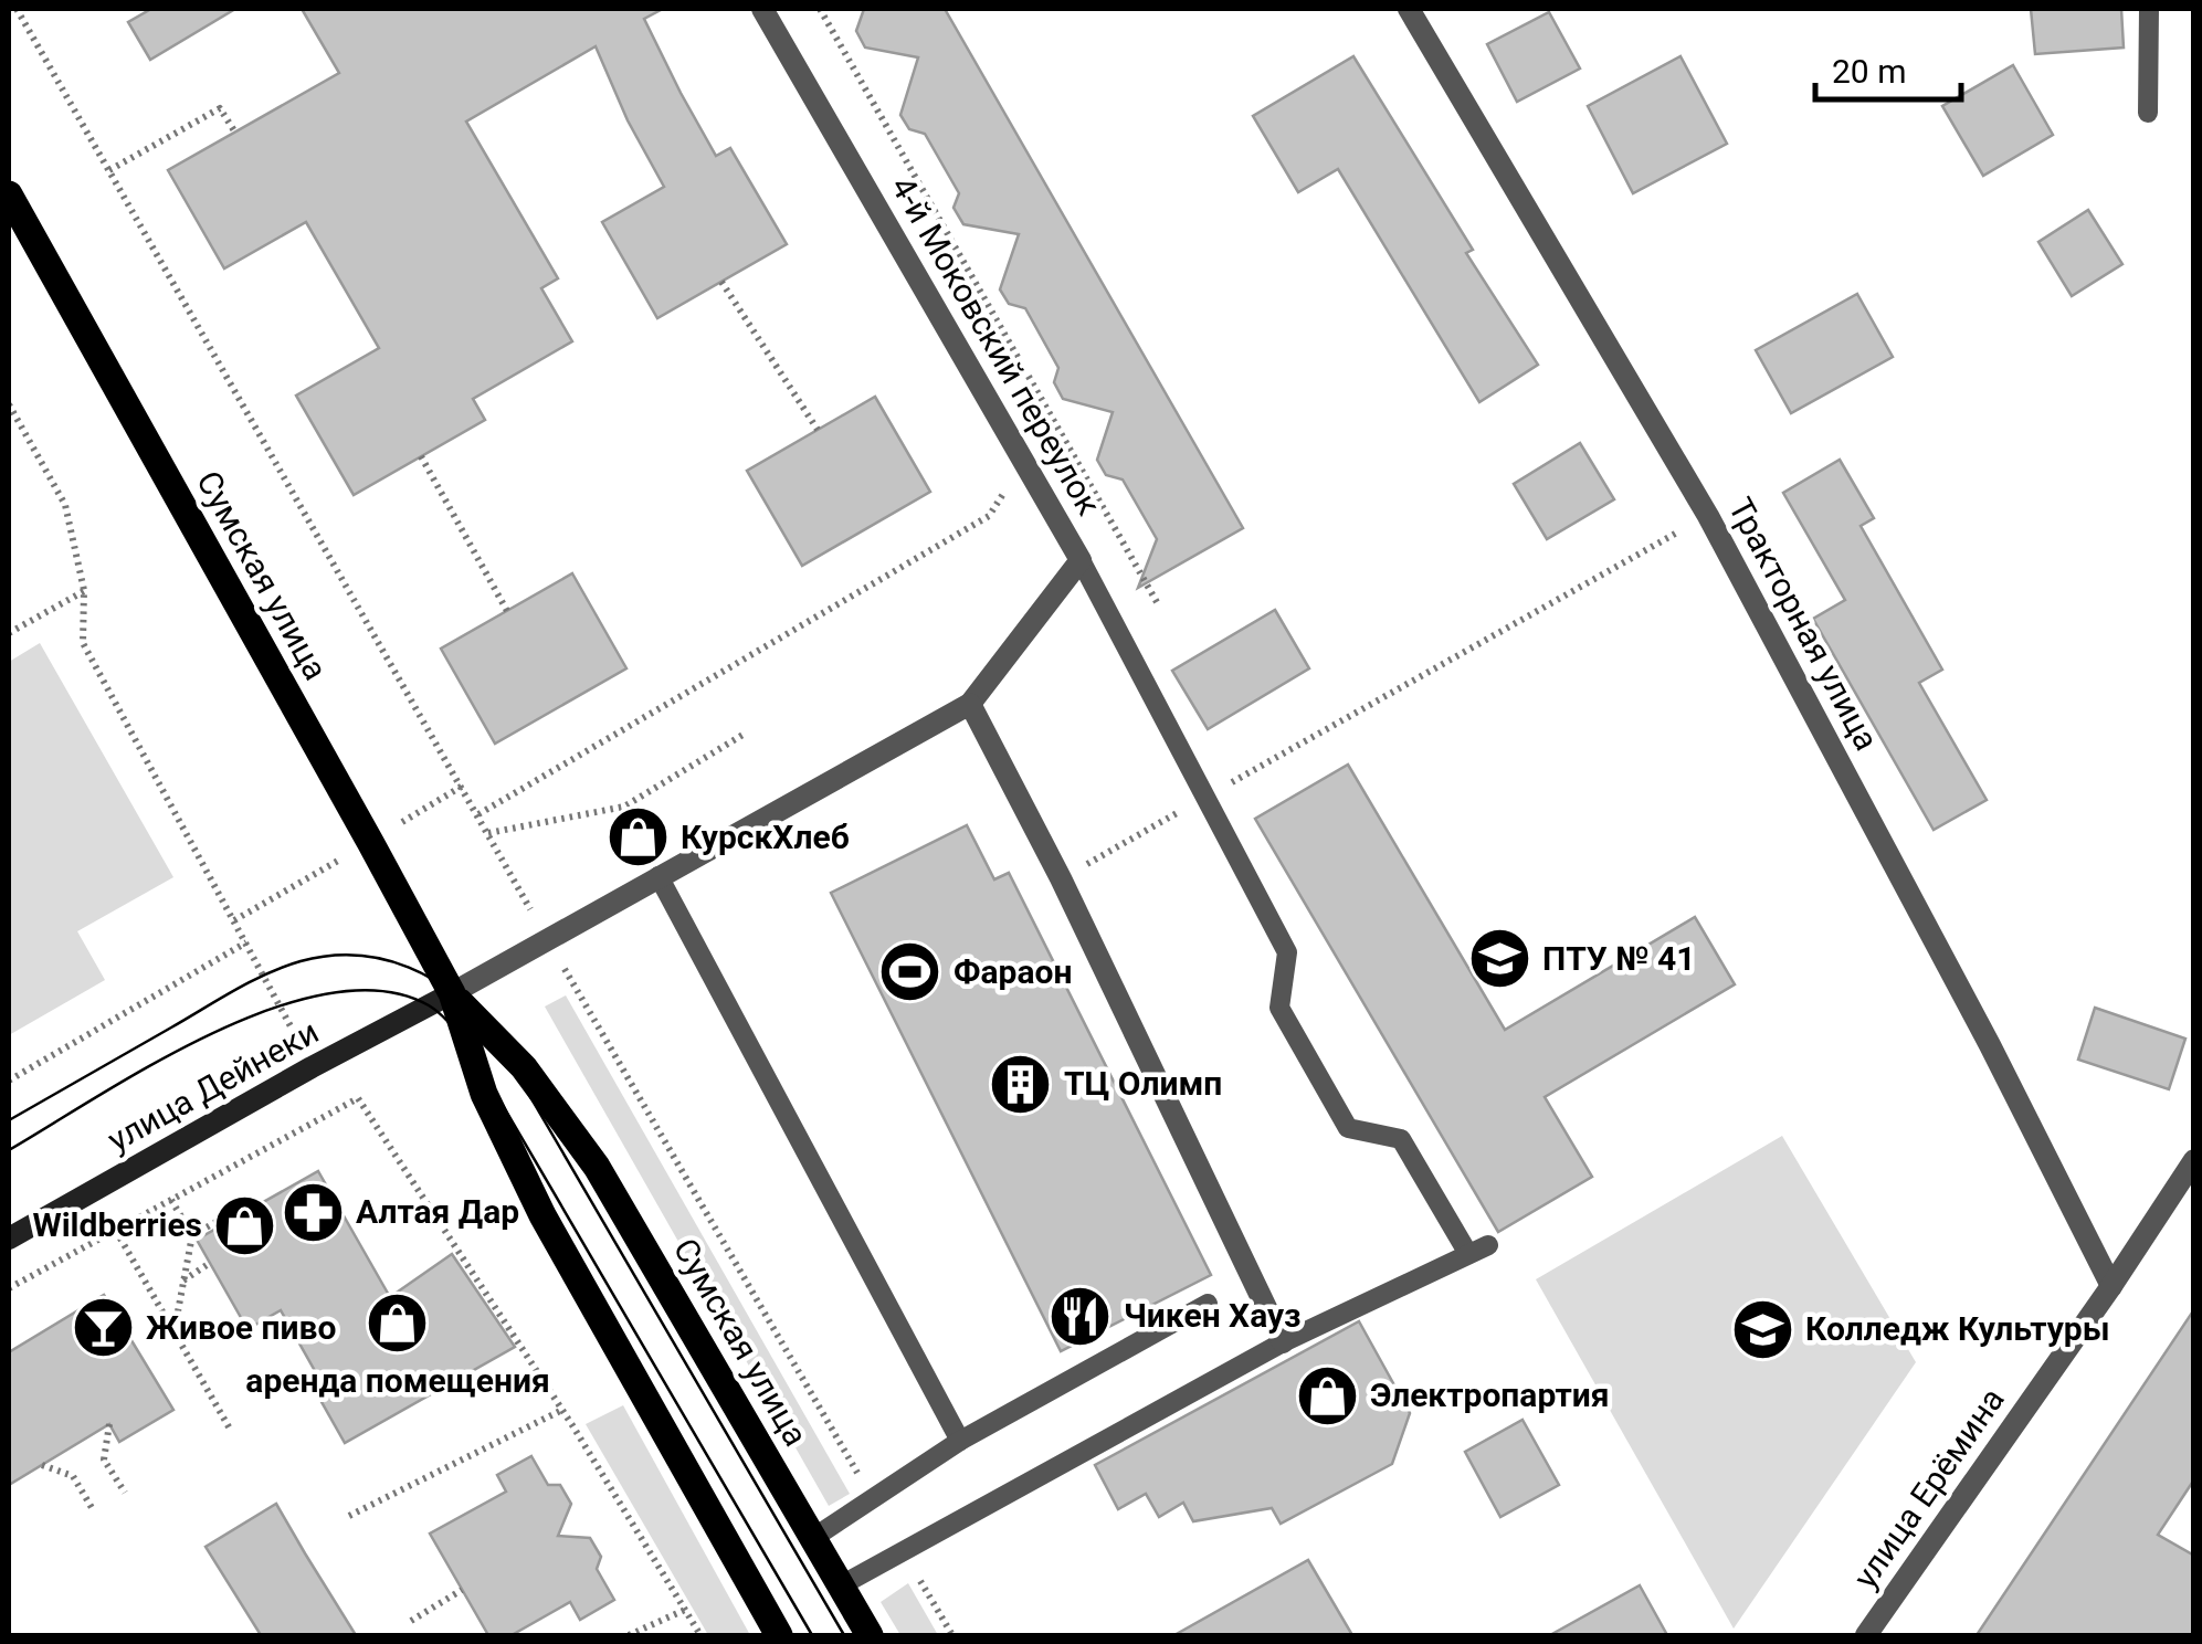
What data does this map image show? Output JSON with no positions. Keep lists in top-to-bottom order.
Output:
{
  "streets": {
    "main road": ["Сумская улица", "улица Дейнеки"],
    "street": ["4-й Моковский переулок", "Тракторная улица", "улица Ерёмина"]
  },
  "crossings": [
    ["Сумская улица", "улица Дейнеки"],
    ["Тракторная улица", "улица Ерёмина"]
  ],
  "places": {
    "shop": [
      "КурскХлеб",
      "Wildberries",
      "аренда помещения",
      "Электропартия"
    ],
    "school or university": ["ПТУ № 41", "Колледж Культуры"],
    "sports": ["Фараон"],
    "building": ["ТЦ Олимп"],
    "pharmacy": ["Алтая Дар"],
    "restaurant": ["Чикен Хауз"],
    "bar": ["Живое пиво"]
  },
  "scale_bar": "20 m"
}
